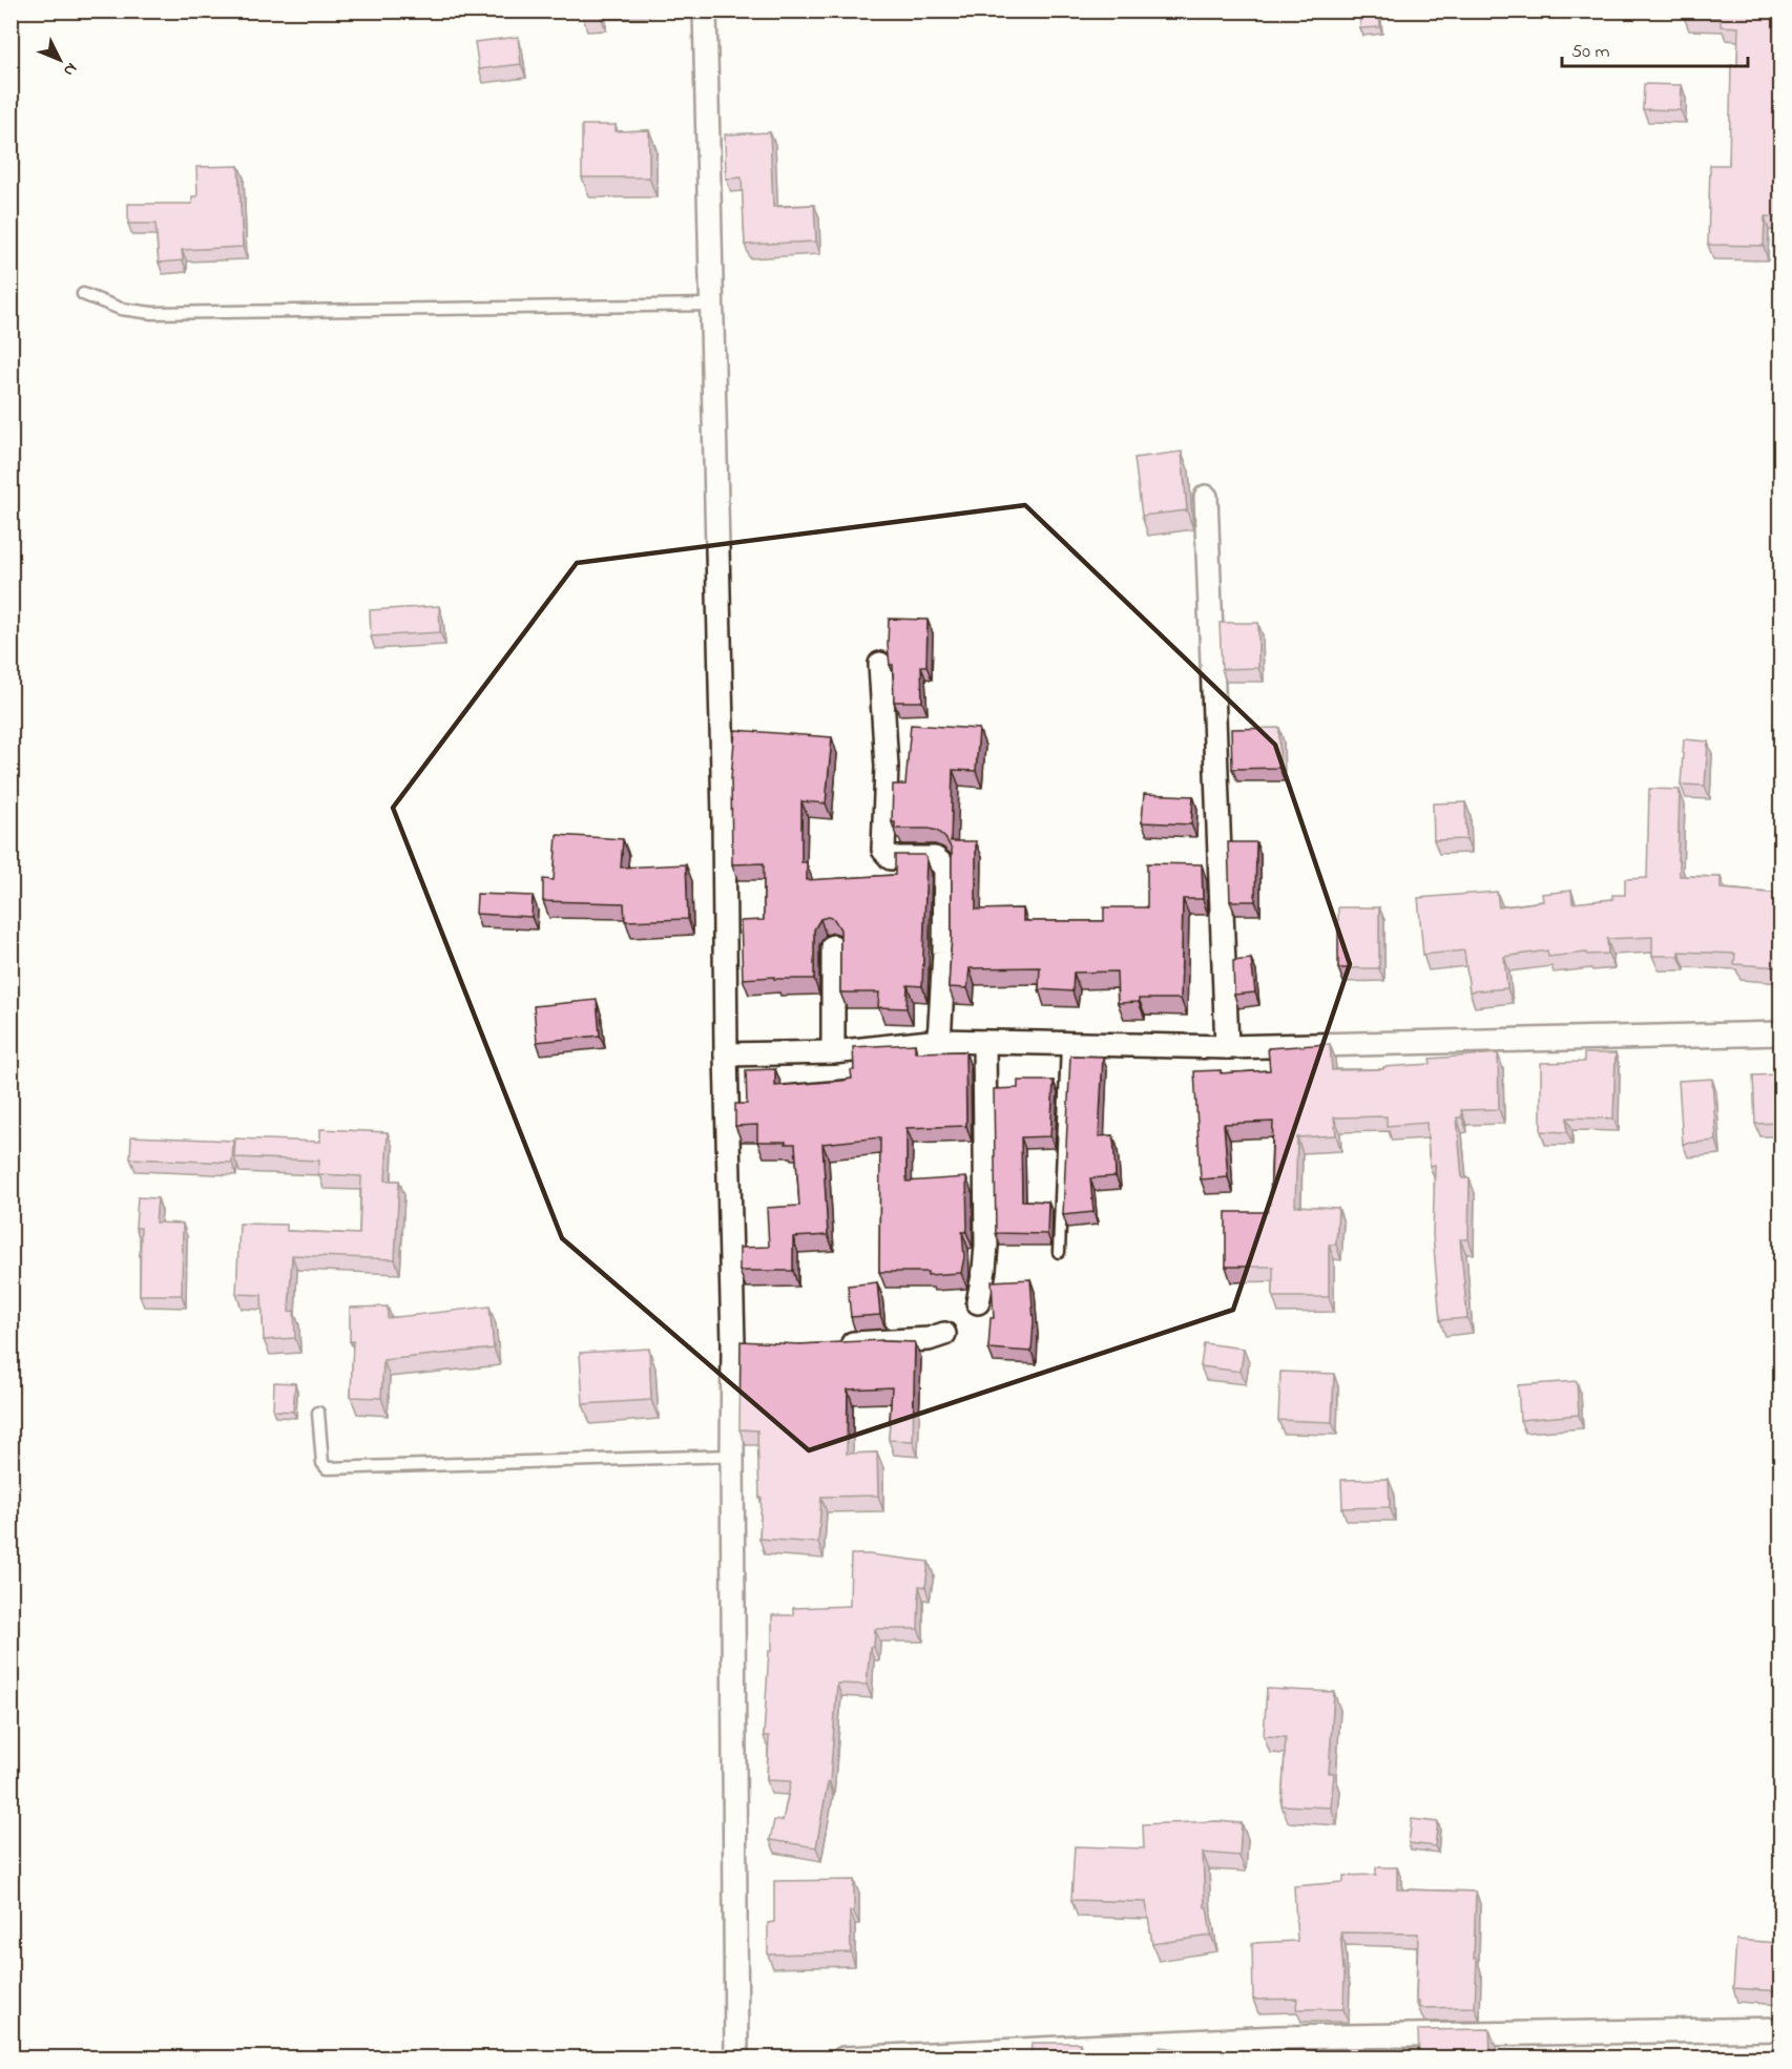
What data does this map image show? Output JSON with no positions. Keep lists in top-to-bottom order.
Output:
{
  "scale_bar": "50 m",
  "north": "bottom right"
}
